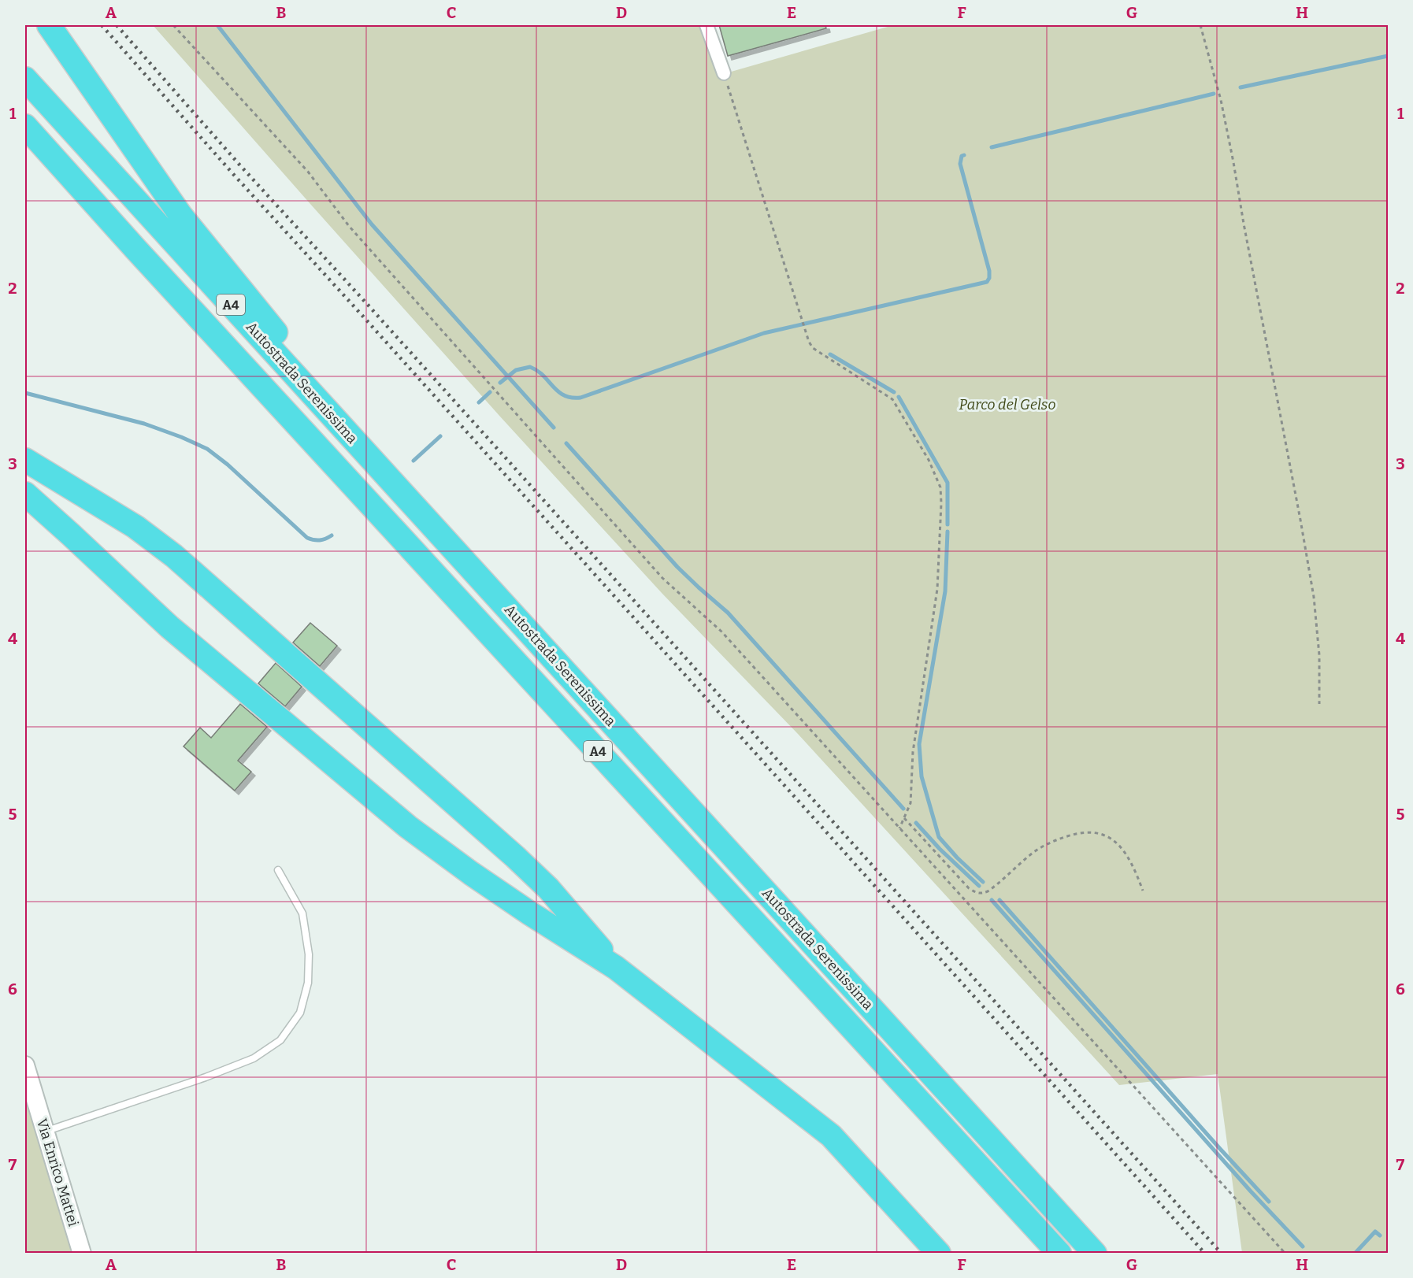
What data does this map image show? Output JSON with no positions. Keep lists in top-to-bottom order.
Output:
{
  "streets": {
    "highway": ["A4", "Autostrada Serenissima"],
    "street": ["Via Enrico Mattei"]
  },
  "parks": ["Parco del Gelso"],
  "grid": {
    "columns": [
      "A",
      "B",
      "C",
      "D",
      "E",
      "F",
      "G",
      "H"
    ],
    "rows": [
      "1",
      "2",
      "3",
      "4",
      "5",
      "6",
      "7"
    ]
  }
}
